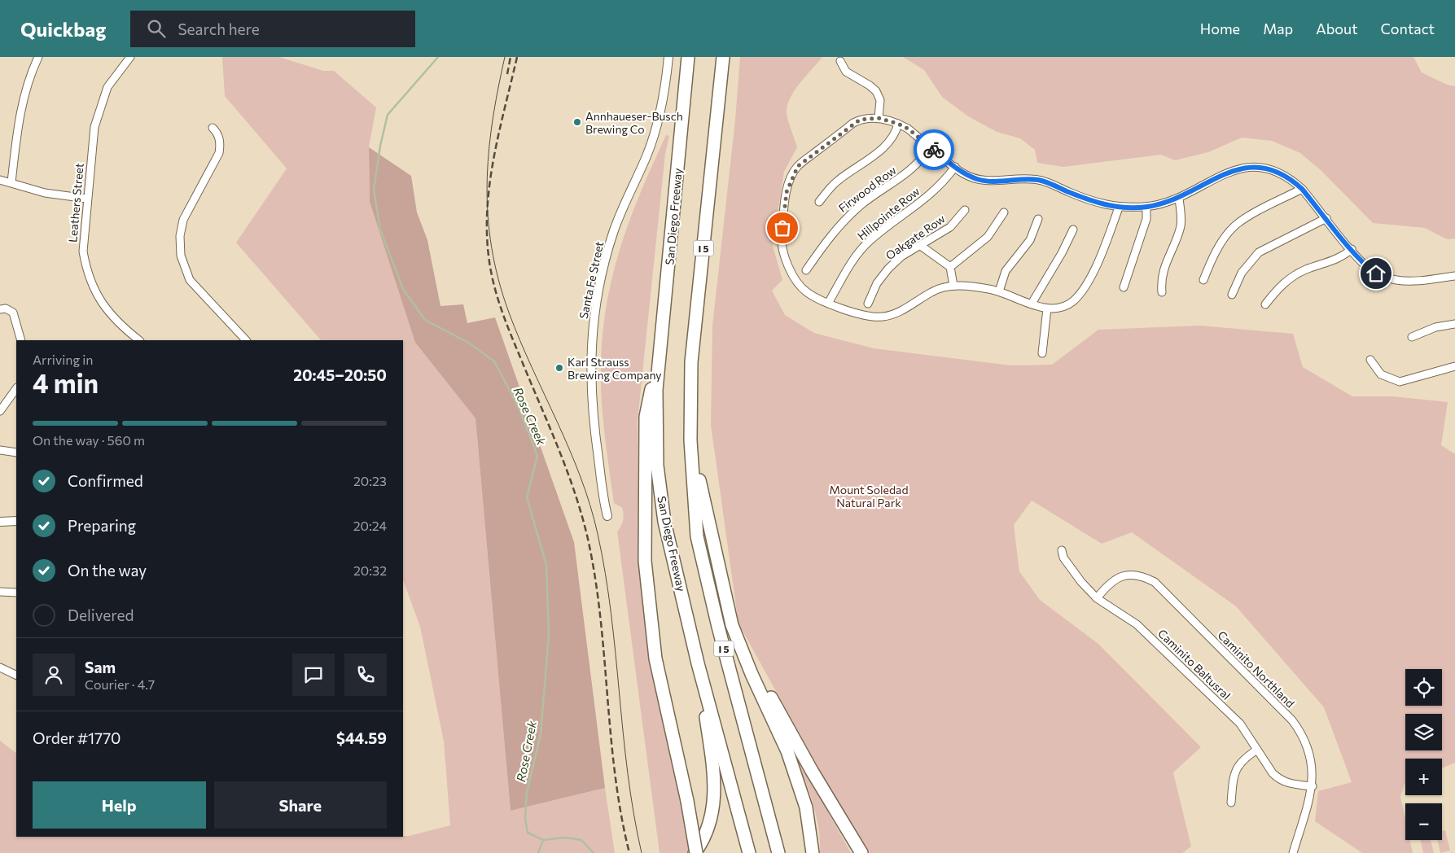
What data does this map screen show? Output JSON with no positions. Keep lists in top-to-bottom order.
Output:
{
  "streets": {
    "highway": ["San Diego Freeway", "I 5"],
    "street": [
      "Firwood Row",
      "Leathers Street",
      "Hillpointe Row",
      "Oakgate Row",
      "Santa Fe Street",
      "Caminito Baltusral",
      "Caminito Northland"
    ]
  },
  "crossings": [
    ["Caminito Baltusral", "Caminito Northland"]
  ],
  "water": ["Rose Creek"],
  "parks": ["Mount Soledad Natural Park"],
  "places": ["Annhaueser-Busch Brewing Co", "Karl Strauss Brewing Company"],
  "page": {
    "header": "Quickbag",
    "search": "Search here",
    "nav": [
      "Home",
      "Map",
      "About",
      "Contact"
    ],
    "heading": ["4 min", "Arriving in", "20:45–20:50"],
    "panel": [
      "Sam",
      "Courier · 4.7",
      "Order #1770",
      "$44.59"
    ],
    "bar": "On the way · 560 m",
    "list": [
      ["Confirmed", "20:23"],
      ["Preparing", "20:24"],
      ["On the way", "20:32"],
      "Delivered"
    ],
    "map_buttons": ["+", "−"],
    "buttons": ["Help", "Share"]
  }
}
